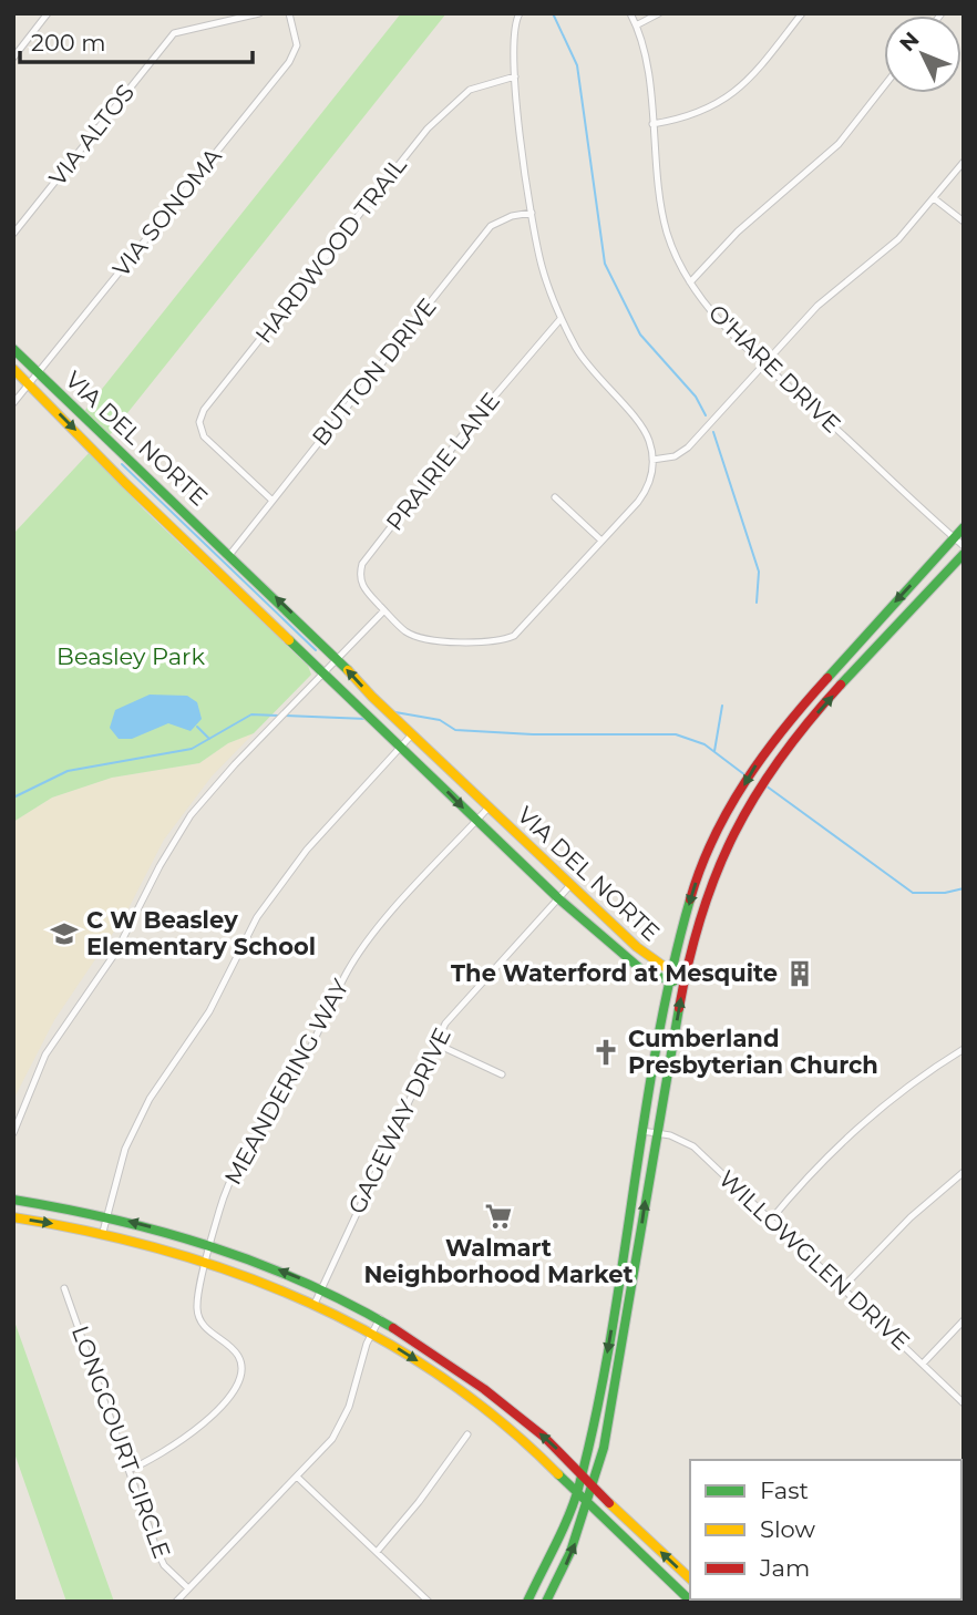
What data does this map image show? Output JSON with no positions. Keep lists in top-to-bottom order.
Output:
{
  "streets": {
    "main road": ["VIA DEL NORTE"],
    "street": [
      "VIA ALTOS",
      "VIA SONOMA",
      "HARDWOOD TRAIL",
      "O'HARE DRIVE",
      "BUTTON DRIVE",
      "PRAIRIE LANE",
      "MEANDERING WAY",
      "GAGEWAY DRIVE",
      "WILLOWGLEN DRIVE",
      "LONGCOURT CIRCLE"
    ]
  },
  "crossings": [
    ["VIA SONOMA", "VIA DEL NORTE"],
    ["HARDWOOD TRAIL", "BUTTON DRIVE"],
    ["BUTTON DRIVE", "VIA DEL NORTE"],
    ["VIA DEL NORTE", "MEANDERING WAY"],
    ["VIA DEL NORTE", "GAGEWAY DRIVE"],
    ["MEANDERING WAY", "LONGCOURT CIRCLE"]
  ],
  "parks": ["Beasley Park"],
  "places": {
    "school or university": ["C W Beasley Elementary School"],
    "building": ["The Waterford at Mesquite"],
    "church": ["Cumberland Presbyterian Church"],
    "supermarket": ["Walmart Neighborhood Market"]
  },
  "legend": ["Fast", "Slow", "Jam"],
  "scale_bar": "200 m",
  "north": "top left"
}
